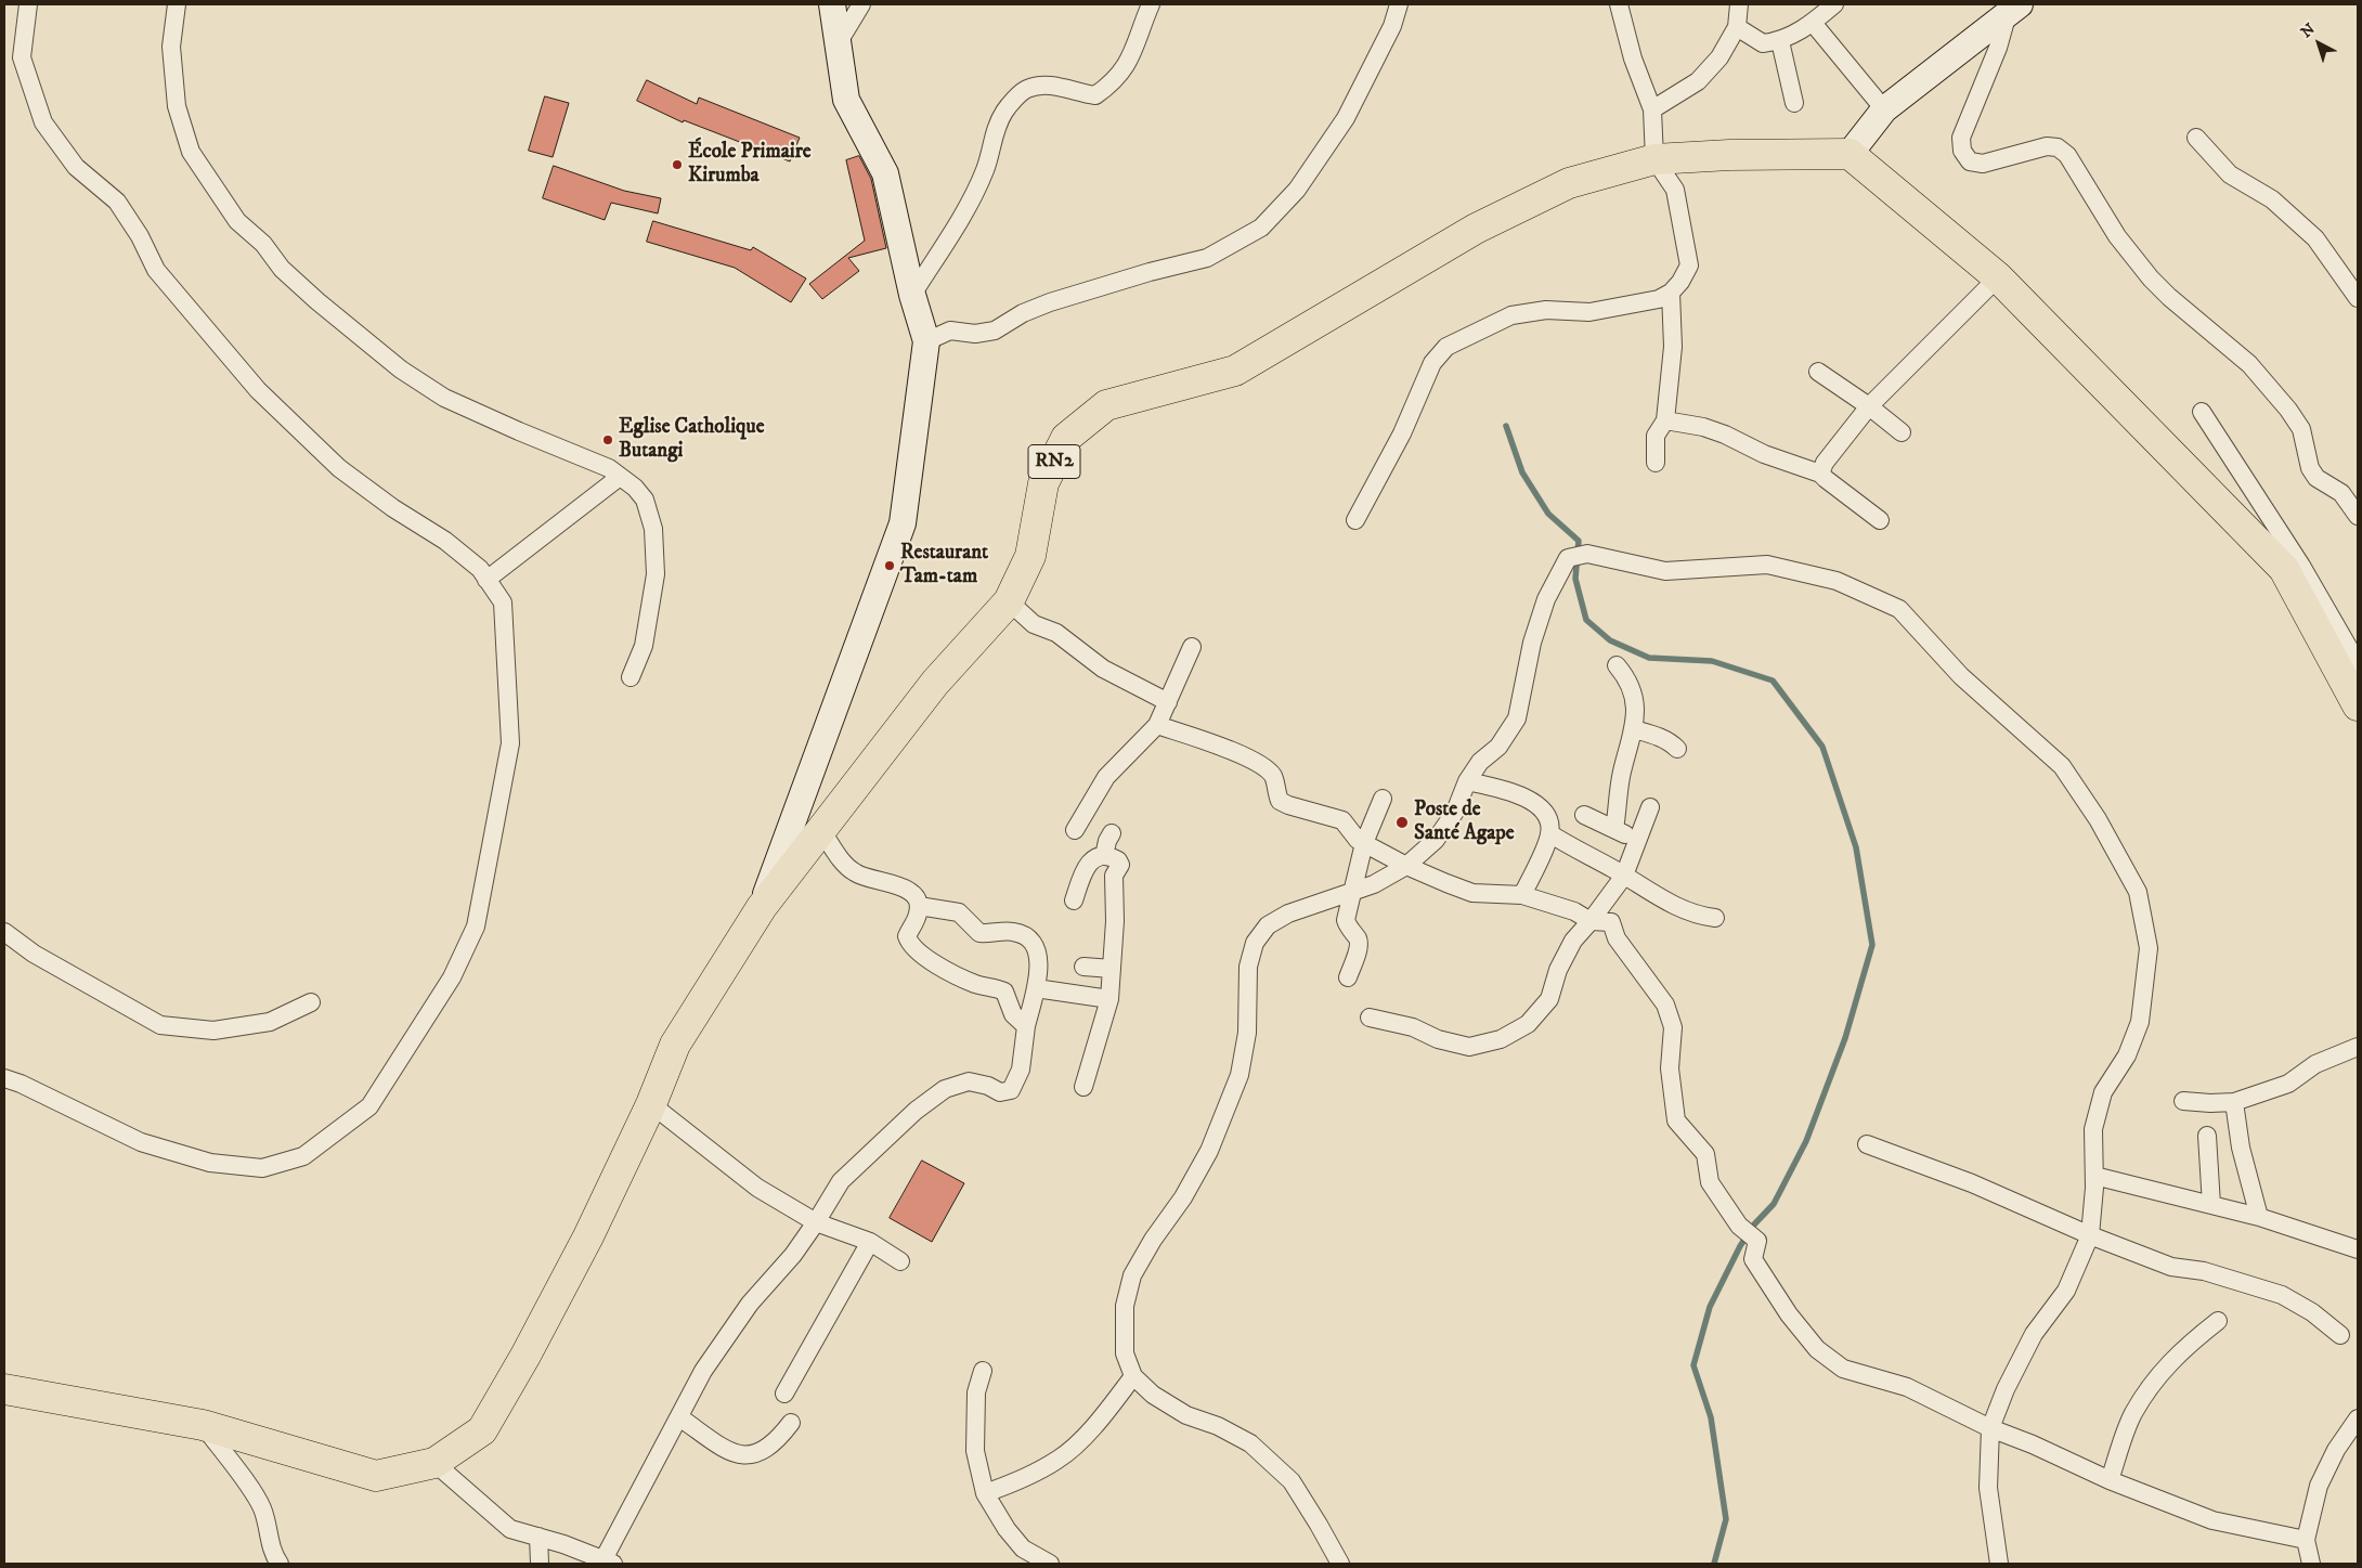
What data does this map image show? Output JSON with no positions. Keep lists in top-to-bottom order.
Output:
{
  "streets": {
    "highway": ["RN2"]
  },
  "places": [
    "École Primaire Kirumba",
    "Eglise Catholique Butangi",
    "Restaurant Tam-tam",
    "Poste de Santé Agape"
  ],
  "north": "top left"
}
